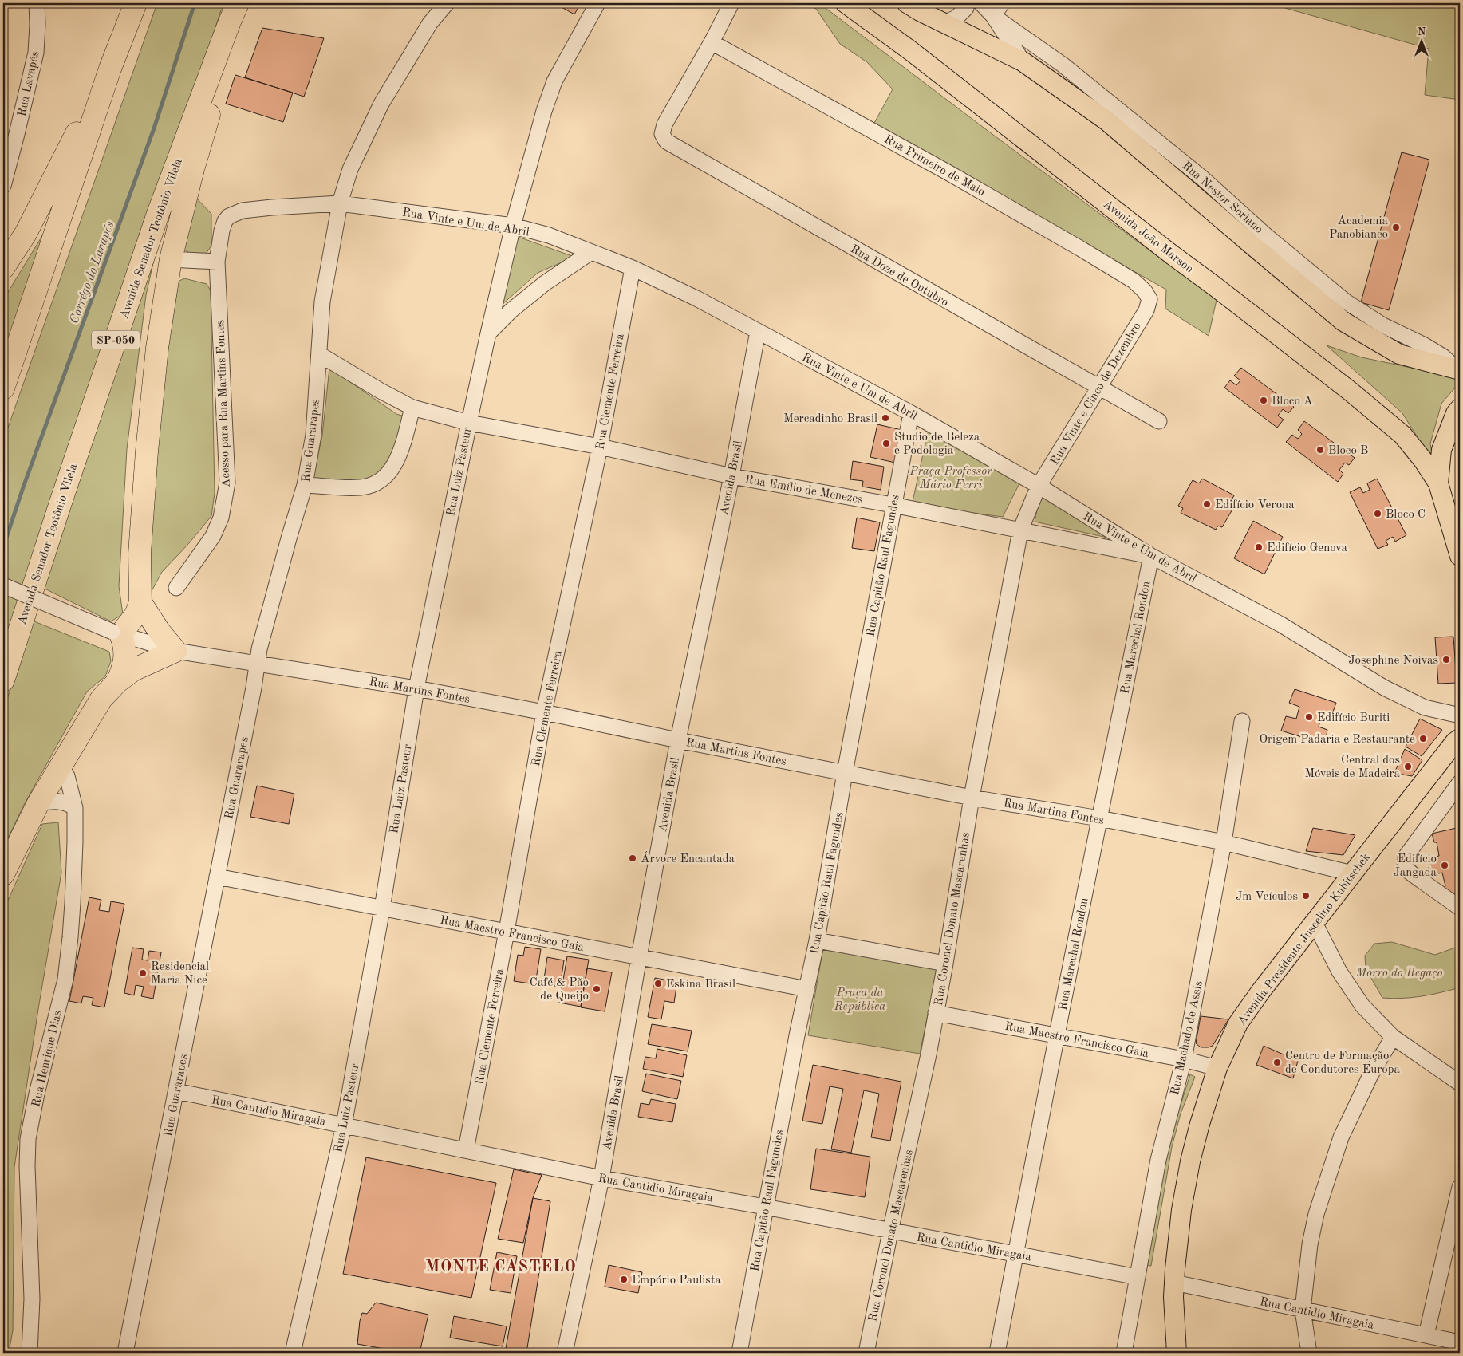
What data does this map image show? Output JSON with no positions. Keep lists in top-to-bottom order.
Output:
{
  "streets": {
    "highway": ["Avenida Senador Teotônio Vilela", "SP-050"],
    "main road": ["Avenida João Marson", "Avenida Presidente Juscelino Kubitschek"],
    "street": [
      "Rua Lavapés",
      "Rua Primeiro de Maio",
      "Rua Nestor Soriano",
      "Rua Vinte e Um de Abril",
      "Rua Doze de Outubro",
      "Rua Clemente Ferreira",
      "Rua Vinte e Cinco de Dezembro",
      "Acesso para Rua Martins Fontes",
      "Rua Guararapes",
      "Rua Luiz Pasteur",
      "Avenida Brasil",
      "Rua Emílio de Menezes",
      "Rua Capitão Raul Fagundes",
      "Rua Marechal Rondon",
      "Rua Martins Fontes",
      "Rua Coronel Donato Mascarenhas",
      "Rua Maestro Francisco Gaia",
      "Rua Machado de Assis",
      "Rua Henrique Dias",
      "Rua Cantidio Miragaia"
    ]
  },
  "crossings": [
    ["Rua Primeiro de Maio", "Rua Doze de Outubro"],
    ["Rua Primeiro de Maio", "Rua Vinte e Cinco de Dezembro"],
    ["Rua Vinte e Um de Abril", "Rua Clemente Ferreira"],
    ["Rua Vinte e Um de Abril", "Rua Vinte e Cinco de Dezembro"],
    ["Rua Vinte e Um de Abril", "Acesso para Rua Martins Fontes"],
    ["Rua Vinte e Um de Abril", "Rua Guararapes"],
    ["Rua Vinte e Um de Abril", "Rua Luiz Pasteur"],
    ["Rua Vinte e Um de Abril", "Avenida Brasil"],
    ["Rua Vinte e Um de Abril", "Rua Emílio de Menezes"],
    ["Rua Vinte e Um de Abril", "Rua Capitão Raul Fagundes"],
    ["Rua Vinte e Um de Abril", "Rua Marechal Rondon"],
    ["Rua Vinte e Um de Abril", "Rua Coronel Donato Mascarenhas"],
    ["Rua Doze de Outubro", "Rua Vinte e Cinco de Dezembro"],
    ["Rua Clemente Ferreira", "Rua Emílio de Menezes"],
    ["Rua Clemente Ferreira", "Rua Martins Fontes"],
    ["Rua Clemente Ferreira", "Rua Maestro Francisco Gaia"],
    ["Rua Clemente Ferreira", "Rua Cantidio Miragaia"],
    ["Rua Vinte e Cinco de Dezembro", "Rua Coronel Donato Mascarenhas"],
    ["Rua Guararapes", "Rua Emílio de Menezes"],
    ["Rua Guararapes", "Rua Martins Fontes"],
    ["Rua Guararapes", "Rua Maestro Francisco Gaia"],
    ["Rua Guararapes", "Rua Cantidio Miragaia"],
    ["Rua Luiz Pasteur", "Rua Emílio de Menezes"],
    ["Rua Luiz Pasteur", "Rua Martins Fontes"],
    ["Rua Luiz Pasteur", "Rua Maestro Francisco Gaia"],
    ["Rua Luiz Pasteur", "Rua Cantidio Miragaia"],
    ["Avenida Brasil", "Rua Emílio de Menezes"],
    ["Avenida Brasil", "Rua Martins Fontes"],
    ["Avenida Brasil", "Rua Maestro Francisco Gaia"],
    ["Avenida Brasil", "Rua Cantidio Miragaia"],
    ["Rua Emílio de Menezes", "Rua Capitão Raul Fagundes"],
    ["Rua Emílio de Menezes", "Rua Marechal Rondon"],
    ["Rua Emílio de Menezes", "Rua Coronel Donato Mascarenhas"],
    ["Rua Capitão Raul Fagundes", "Rua Martins Fontes"],
    ["Rua Capitão Raul Fagundes", "Rua Maestro Francisco Gaia"],
    ["Rua Capitão Raul Fagundes", "Rua Cantidio Miragaia"],
    ["Rua Marechal Rondon", "Rua Martins Fontes"],
    ["Rua Marechal Rondon", "Rua Maestro Francisco Gaia"],
    ["Rua Marechal Rondon", "Rua Cantidio Miragaia"],
    ["Rua Martins Fontes", "Rua Coronel Donato Mascarenhas"],
    ["Rua Martins Fontes", "Avenida Presidente Juscelino Kubitschek"],
    ["Rua Martins Fontes", "Rua Machado de Assis"],
    ["Rua Coronel Donato Mascarenhas", "Rua Maestro Francisco Gaia"],
    ["Rua Coronel Donato Mascarenhas", "Rua Cantidio Miragaia"],
    ["Rua Maestro Francisco Gaia", "Avenida Presidente Juscelino Kubitschek"],
    ["Rua Maestro Francisco Gaia", "Rua Machado de Assis"],
    ["Avenida Presidente Juscelino Kubitschek", "Rua Cantidio Miragaia"],
    ["Rua Machado de Assis", "Rua Cantidio Miragaia"]
  ],
  "districts": ["MONTE CASTELO"],
  "water": ["Corrégo do Lavapés"],
  "parks": ["Praça Professor Mário Ferri", "Morro do Regaço", "Praça da República"],
  "places": [
    "Academia Panobianco",
    "Bloco A",
    "Mercadinho Brasil",
    "Studio de Beleza e Podologia",
    "Bloco B",
    "Edifício Verona",
    "Bloco C",
    "Edifício Genova",
    "Josephine Noivas",
    "Edifício Buriti",
    "Origem Padaria e Restaurante",
    "Central dos Móveis de Madeira",
    "Árvore Encantada",
    "Edifício Jangada",
    "Jm Veículos",
    "Residencial Maria Nice",
    "Eskina Brasil",
    "Café & Pão de Queijo",
    "Centro de Formação de Condutores Europa",
    "Empório Paulista"
  ],
  "north": "top"
}
